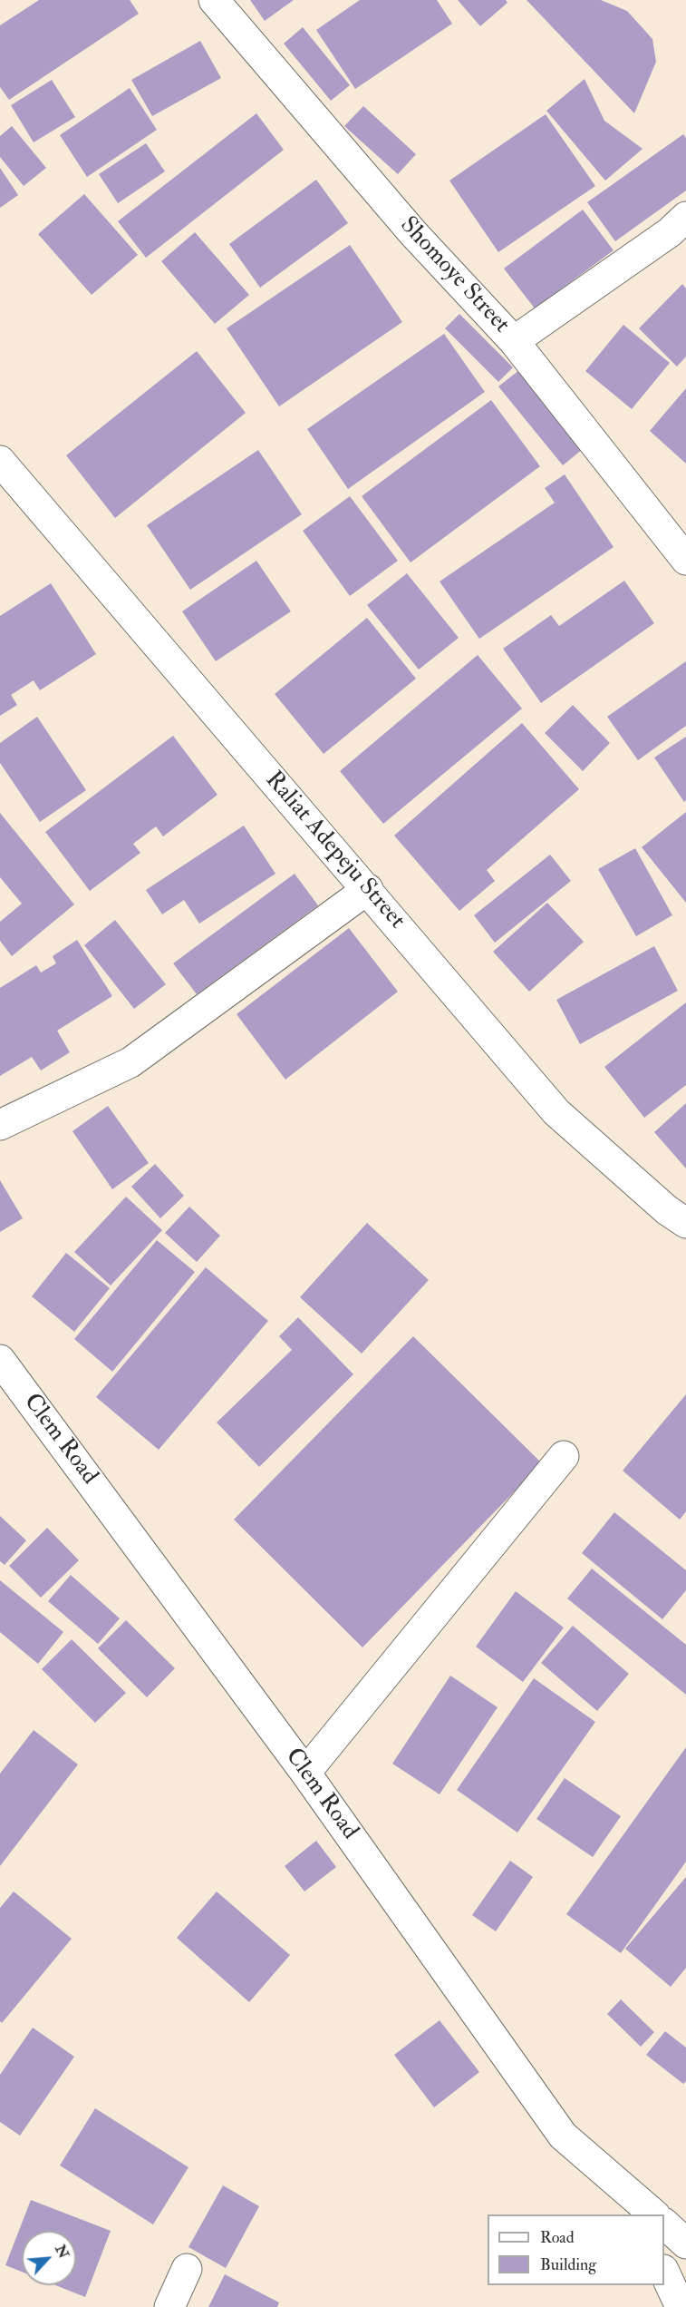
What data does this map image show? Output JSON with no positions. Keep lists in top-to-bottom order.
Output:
{
  "streets": {
    "street": ["Shomoye Street", "Raliat Adepeju Street", "Clem Road"]
  },
  "legend": ["Road", "Building"],
  "north": "top right"
}
